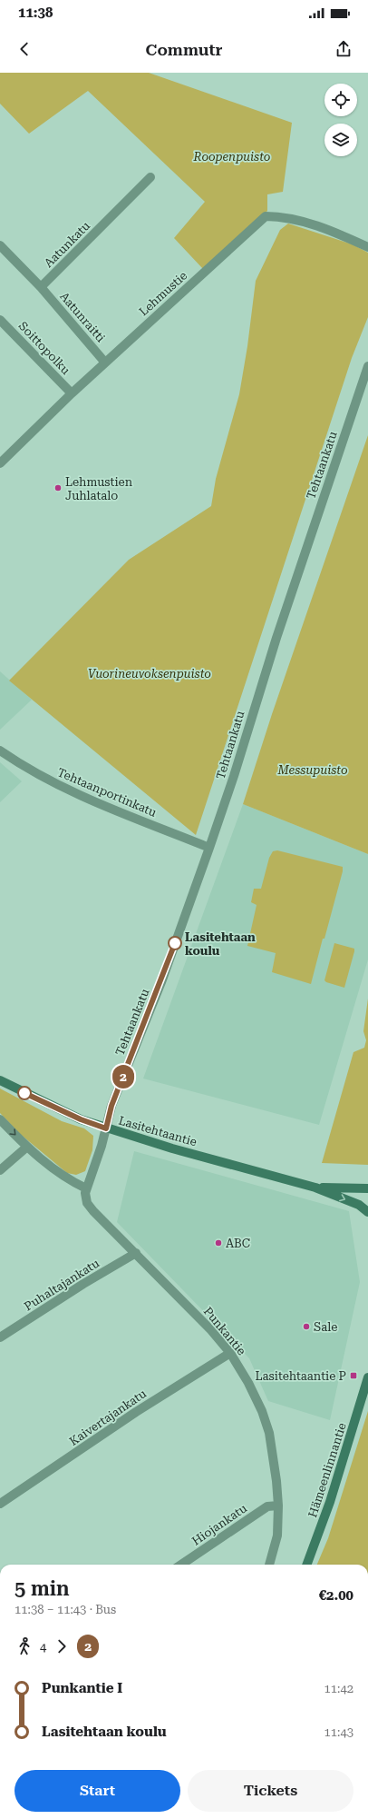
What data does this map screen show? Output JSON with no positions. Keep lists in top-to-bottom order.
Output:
{
  "streets": {
    "street": [
      "Aatunkatu",
      "Lehmustie",
      "Aatunraitti",
      "Soittopolku",
      "Tehtaankatu",
      "Tehtaanportinkatu",
      "Lasitehtaantie",
      "Puhaltajankatu",
      "Punkantie",
      "Kaivertajankatu",
      "Hämeenlinnantie",
      "Hiojankatu"
    ]
  },
  "crossings": [
    ["Aatunkatu", "Aatunraitti"],
    ["Lehmustie", "Aatunraitti"],
    ["Lehmustie", "Soittopolku"],
    ["Tehtaankatu", "Tehtaanportinkatu"],
    ["Tehtaankatu", "Lasitehtaantie"],
    ["Puhaltajankatu", "Punkantie"],
    ["Punkantie", "Kaivertajankatu"],
    ["Punkantie", "Hiojankatu"]
  ],
  "parks": ["Roopenpuisto", "Vuorineuvoksenpuisto", "Messupuisto"],
  "places": {
    "other": [
      "Lehmustien Juhlatalo",
      "Lasitehtaan koulu",
      "ABC",
      "Sale"
    ],
    "transit": ["Lasitehtaantie P"]
  },
  "lines": ["bus line 2"],
  "page": {
    "status": "11:38",
    "header": "Commutr",
    "on_map": "2",
    "heading": ["5 min", "11:38 – 11:43 · Bus", "€2.00"],
    "legs": ["4", "2"],
    "list": [
      {
        "name": "Punkantie I",
        "value": "11:42"
      },
      {
        "name": "Lasitehtaan koulu",
        "value": "11:43"
      }
    ],
    "buttons": ["Start", "Tickets"]
  }
}
